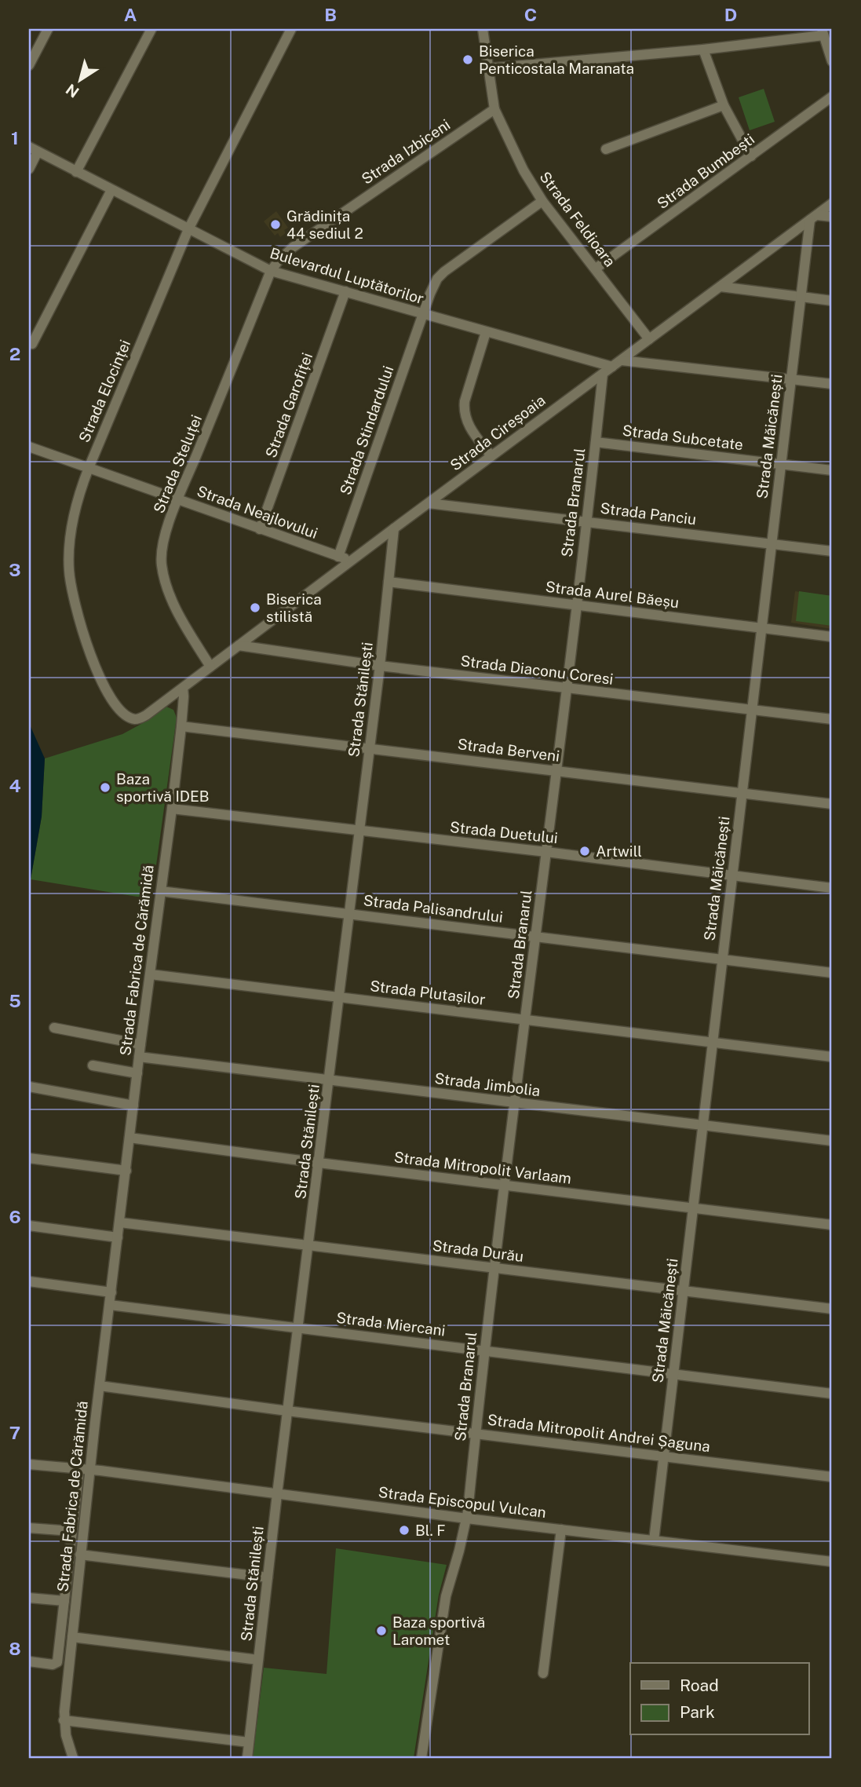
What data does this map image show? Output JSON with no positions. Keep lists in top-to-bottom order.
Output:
{
  "streets": {
    "street": [
      "Strada Izbiceni",
      "Strada Bumbești",
      "Strada Feldioara",
      "Bulevardul Luptătorilor",
      "Strada Elocinței",
      "Strada Garofiței",
      "Strada Stindardului",
      "Strada Cireșoaia",
      "Strada Măicănești",
      "Strada Subcetate",
      "Strada Steluței",
      "Strada Branarul",
      "Strada Neajlovului",
      "Strada Panciu",
      "Strada Aurel Băeșu",
      "Strada Diaconu Coresi",
      "Strada Stănilești",
      "Strada Berveni",
      "Strada Duetului",
      "Strada Palisandrului",
      "Strada Fabrica de Cărămidă",
      "Strada Plutașilor",
      "Strada Jimbolia",
      "Strada Mitropolit Varlaam",
      "Strada Durău",
      "Strada Miercani",
      "Strada Mitropolit Andrei Șaguna",
      "Strada Episcopul Vulcan"
    ]
  },
  "crossings": [
    ["Strada Izbiceni", "Strada Feldioara"],
    ["Strada Izbiceni", "Bulevardul Luptătorilor"],
    ["Strada Izbiceni", "Strada Steluței"],
    ["Strada Bumbești", "Strada Feldioara"],
    ["Strada Feldioara", "Strada Stindardului"],
    ["Strada Feldioara", "Strada Cireșoaia"],
    ["Bulevardul Luptătorilor", "Strada Elocinței"],
    ["Bulevardul Luptătorilor", "Strada Garofiței"],
    ["Bulevardul Luptătorilor", "Strada Stindardului"],
    ["Bulevardul Luptătorilor", "Strada Cireșoaia"],
    ["Bulevardul Luptătorilor", "Strada Steluței"],
    ["Strada Elocinței", "Strada Cireșoaia"],
    ["Strada Elocinței", "Strada Neajlovului"],
    ["Strada Elocinței", "Strada Fabrica de Cărămidă"],
    ["Strada Garofiței", "Strada Neajlovului"],
    ["Strada Stindardului", "Strada Neajlovului"],
    ["Strada Cireșoaia", "Strada Măicănești"],
    ["Strada Cireșoaia", "Strada Steluței"],
    ["Strada Cireșoaia", "Strada Branarul"],
    ["Strada Cireșoaia", "Strada Neajlovului"],
    ["Strada Cireșoaia", "Strada Panciu"],
    ["Strada Cireșoaia", "Strada Diaconu Coresi"],
    ["Strada Cireșoaia", "Strada Stănilești"],
    ["Strada Cireșoaia", "Strada Fabrica de Cărămidă"],
    ["Strada Măicănești", "Strada Subcetate"],
    ["Strada Măicănești", "Strada Panciu"],
    ["Strada Măicănești", "Strada Aurel Băeșu"],
    ["Strada Măicănești", "Strada Diaconu Coresi"],
    ["Strada Măicănești", "Strada Berveni"],
    ["Strada Măicănești", "Strada Duetului"],
    ["Strada Măicănești", "Strada Palisandrului"],
    ["Strada Măicănești", "Strada Plutașilor"],
    ["Strada Măicănești", "Strada Jimbolia"],
    ["Strada Măicănești", "Strada Mitropolit Varlaam"],
    ["Strada Măicănești", "Strada Durău"],
    ["Strada Măicănești", "Strada Miercani"],
    ["Strada Măicănești", "Strada Mitropolit Andrei Șaguna"],
    ["Strada Măicănești", "Strada Episcopul Vulcan"],
    ["Strada Subcetate", "Strada Branarul"],
    ["Strada Steluței", "Strada Neajlovului"],
    ["Strada Branarul", "Strada Panciu"],
    ["Strada Branarul", "Strada Aurel Băeșu"],
    ["Strada Branarul", "Strada Diaconu Coresi"],
    ["Strada Branarul", "Strada Berveni"],
    ["Strada Branarul", "Strada Duetului"],
    ["Strada Branarul", "Strada Palisandrului"],
    ["Strada Branarul", "Strada Plutașilor"],
    ["Strada Branarul", "Strada Jimbolia"],
    ["Strada Branarul", "Strada Mitropolit Varlaam"],
    ["Strada Branarul", "Strada Durău"],
    ["Strada Branarul", "Strada Miercani"],
    ["Strada Branarul", "Strada Mitropolit Andrei Șaguna"],
    ["Strada Branarul", "Strada Episcopul Vulcan"],
    ["Strada Aurel Băeșu", "Strada Stănilești"],
    ["Strada Diaconu Coresi", "Strada Stănilești"],
    ["Strada Stănilești", "Strada Berveni"],
    ["Strada Stănilești", "Strada Duetului"],
    ["Strada Stănilești", "Strada Palisandrului"],
    ["Strada Stănilești", "Strada Plutașilor"],
    ["Strada Stănilești", "Strada Jimbolia"],
    ["Strada Stănilești", "Strada Mitropolit Varlaam"],
    ["Strada Stănilești", "Strada Durău"],
    ["Strada Stănilești", "Strada Miercani"],
    ["Strada Stănilești", "Strada Mitropolit Andrei Șaguna"],
    ["Strada Stănilești", "Strada Episcopul Vulcan"],
    ["Strada Berveni", "Strada Fabrica de Cărămidă"],
    ["Strada Duetului", "Strada Fabrica de Cărămidă"],
    ["Strada Palisandrului", "Strada Fabrica de Cărămidă"],
    ["Strada Fabrica de Cărămidă", "Strada Plutașilor"],
    ["Strada Fabrica de Cărămidă", "Strada Jimbolia"],
    ["Strada Fabrica de Cărămidă", "Strada Mitropolit Varlaam"],
    ["Strada Fabrica de Cărămidă", "Strada Durău"],
    ["Strada Fabrica de Cărămidă", "Strada Miercani"],
    ["Strada Fabrica de Cărămidă", "Strada Mitropolit Andrei Șaguna"],
    ["Strada Fabrica de Cărămidă", "Strada Episcopul Vulcan"]
  ],
  "places": [
    "Biserica Penticostala Maranata",
    "Grădinița 44 sediul 2",
    "Biserica stilistă",
    "Baza sportivă IDEB",
    "Artwill",
    "Bl. F",
    "Baza sportivă Laromet"
  ],
  "legend": ["Road", "Park"],
  "north": "bottom left",
  "grid": {
    "columns": [
      "A",
      "B",
      "C",
      "D"
    ],
    "rows": [
      "1",
      "2",
      "3",
      "4",
      "5",
      "6",
      "7",
      "8"
    ]
  }
}
